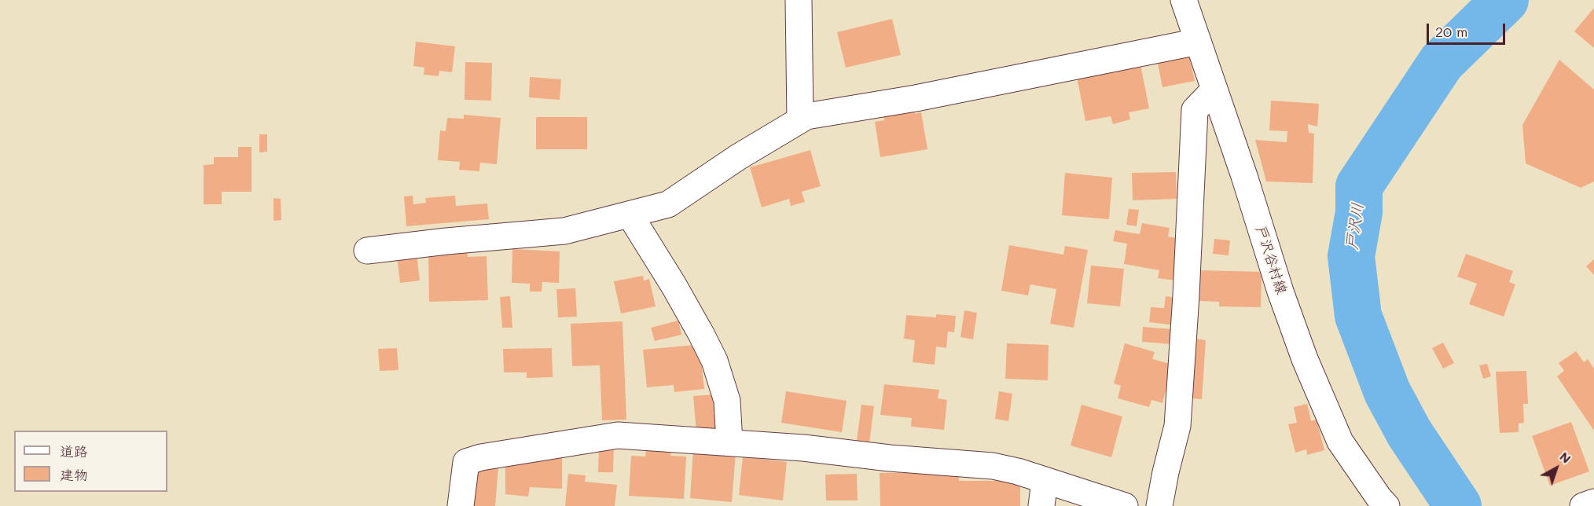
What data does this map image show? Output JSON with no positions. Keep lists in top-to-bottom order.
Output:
{
  "streets": {
    "street": ["戸沢谷村線"]
  },
  "water": ["戸沢川"],
  "legend": ["道路", "建物"],
  "scale_bar": "20 m",
  "north": "top right"
}
